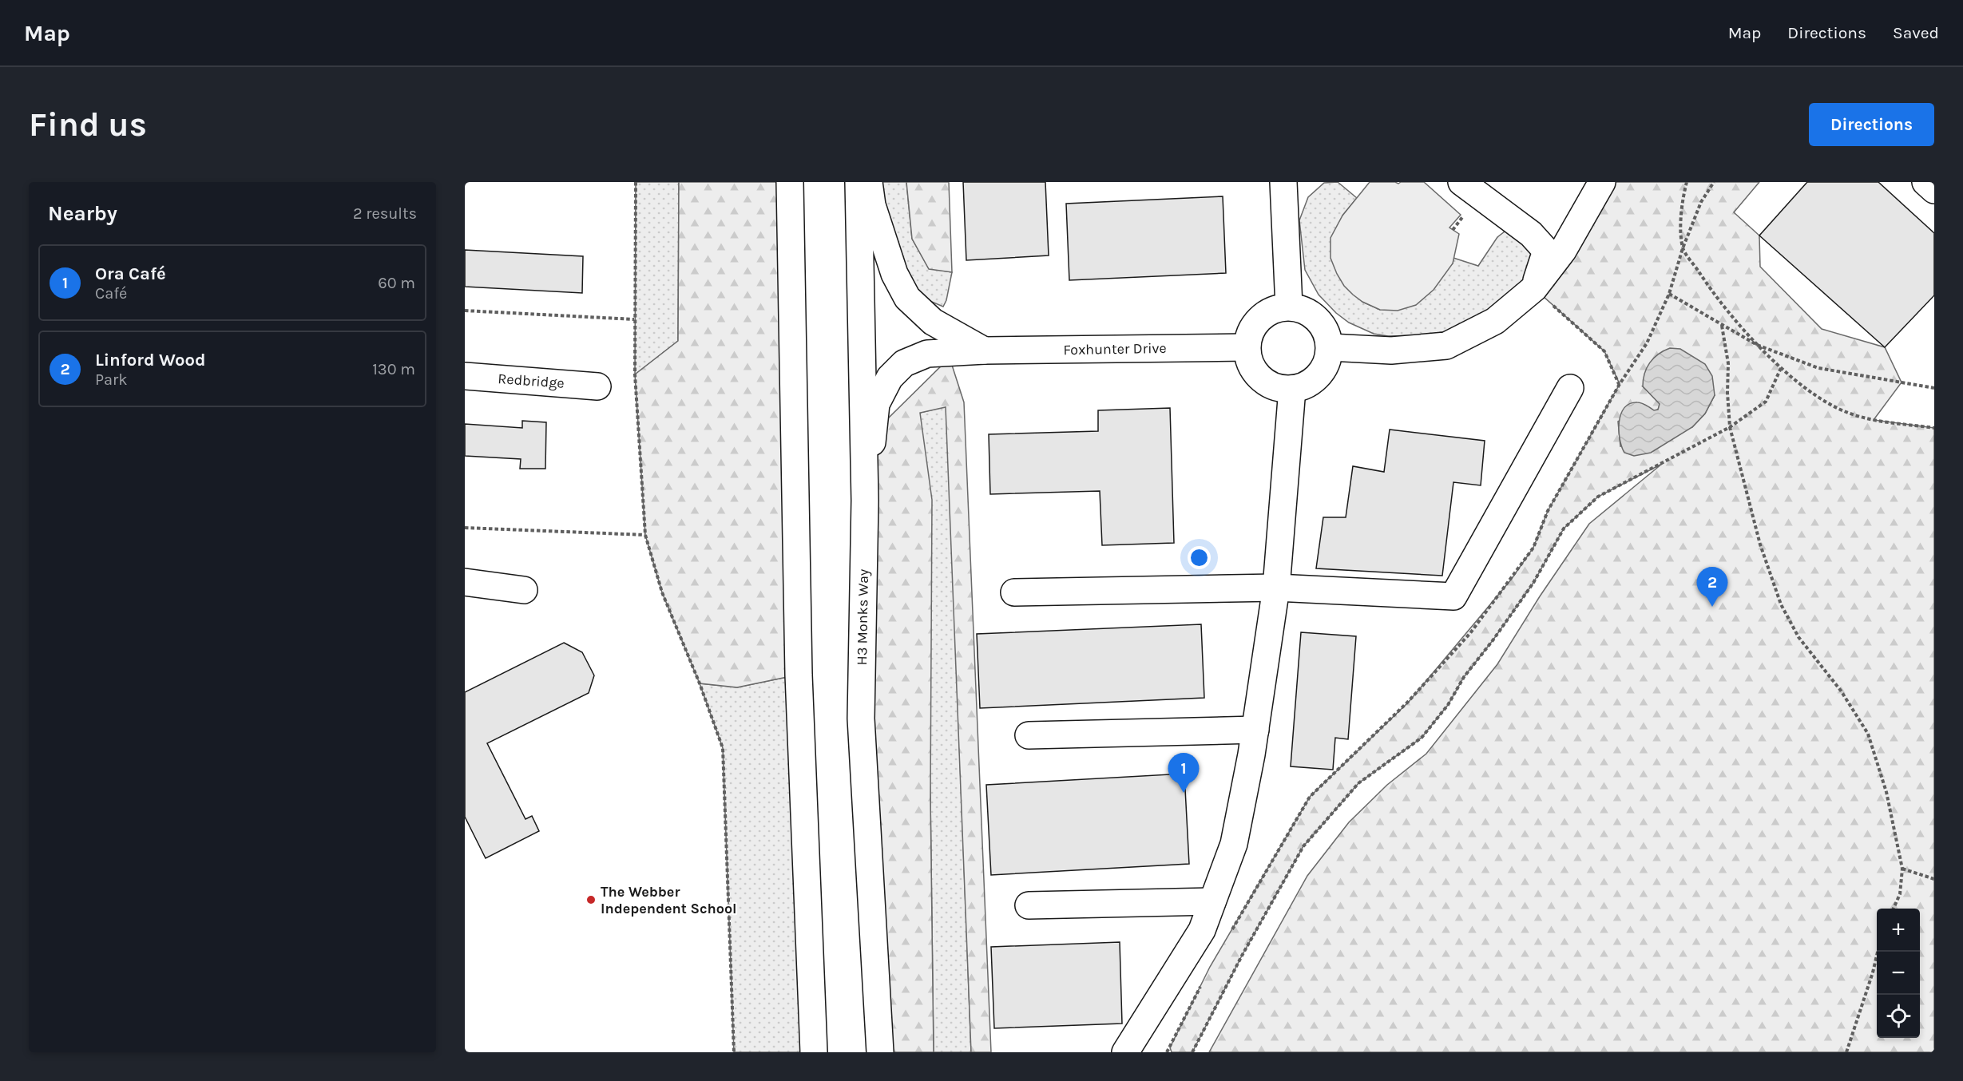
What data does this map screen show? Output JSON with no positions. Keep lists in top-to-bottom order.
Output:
{
  "streets": {
    "main road": ["Foxhunter Drive", "Redbridge", "H3 Monks Way"]
  },
  "crossings": [
    ["Foxhunter Drive", "H3 Monks Way"]
  ],
  "places": ["The Webber Independent School"],
  "page": {
    "header": "Map",
    "nav": ["Map", "Directions", "Saved"],
    "buttons": "Directions",
    "title": "Find us",
    "heading": ["Nearby", "2 results"],
    "list": [
      {
        "mark": "1",
        "name": "Ora Café",
        "note": "Café",
        "value": "60 m"
      },
      {
        "mark": "2",
        "name": "Linford Wood",
        "note": "Park",
        "value": "130 m"
      }
    ],
    "pins": ["2", "1"],
    "map_buttons": ["+", "−"]
  }
}
